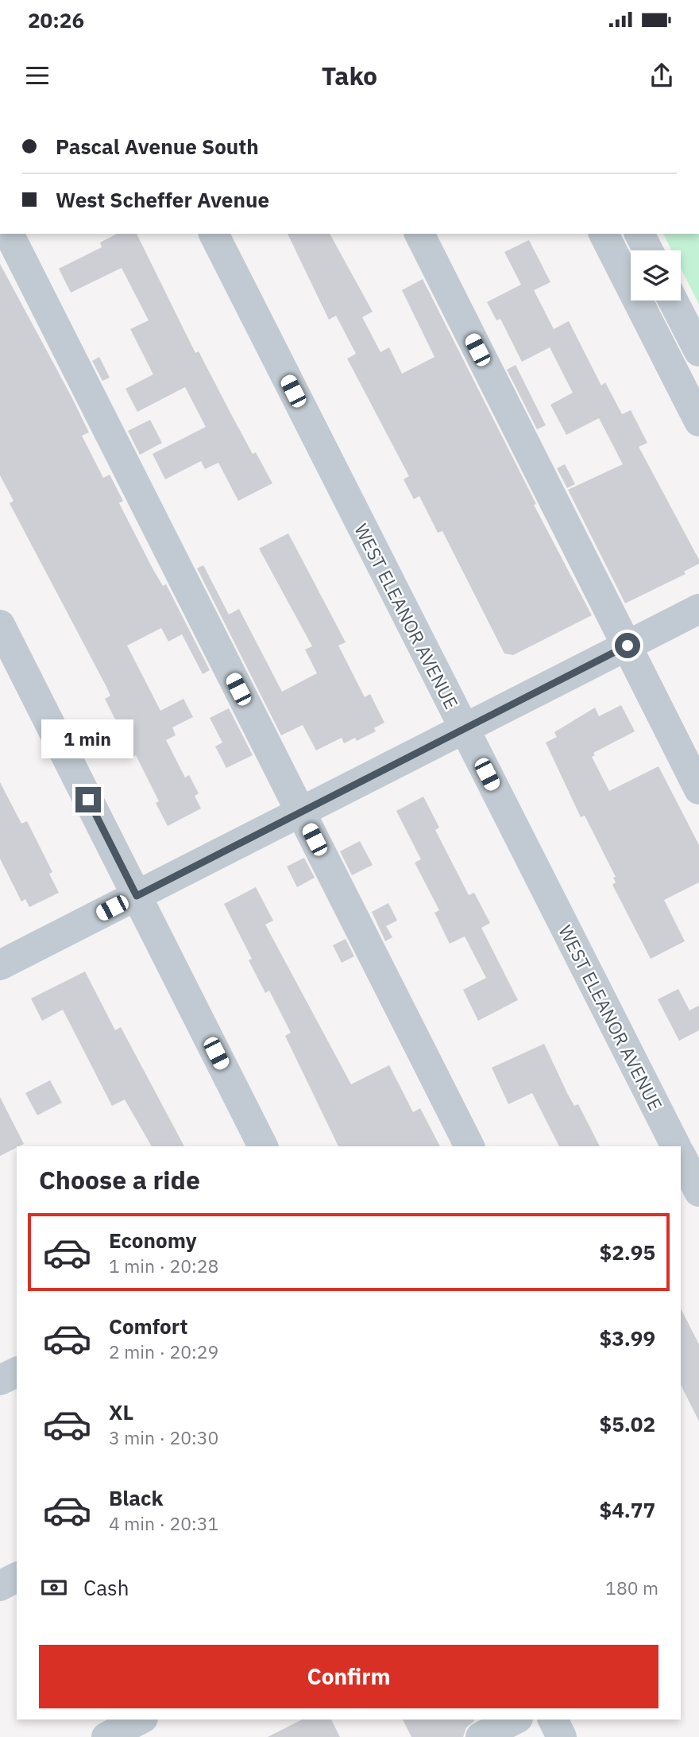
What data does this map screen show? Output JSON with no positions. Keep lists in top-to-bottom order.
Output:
{
  "streets": {
    "street": ["WEST ELEANOR AVENUE"]
  },
  "page": {
    "status": "20:26",
    "header": "Tako",
    "banner": ["Pascal Avenue South", "West Scheffer Avenue"],
    "bubble": "1 min",
    "heading": "Choose a ride",
    "list": [
      {
        "name": "Economy",
        "note": "1 min · 20:28",
        "value": "$2.95"
      },
      {
        "name": "Comfort",
        "note": "2 min · 20:29",
        "value": "$3.99"
      },
      {
        "name": "XL",
        "note": "3 min · 20:30",
        "value": "$5.02"
      },
      {
        "name": "Black",
        "note": "4 min · 20:31",
        "value": "$4.77"
      }
    ],
    "pay": ["Cash", "180 m"],
    "buttons": "Confirm"
  }
}
